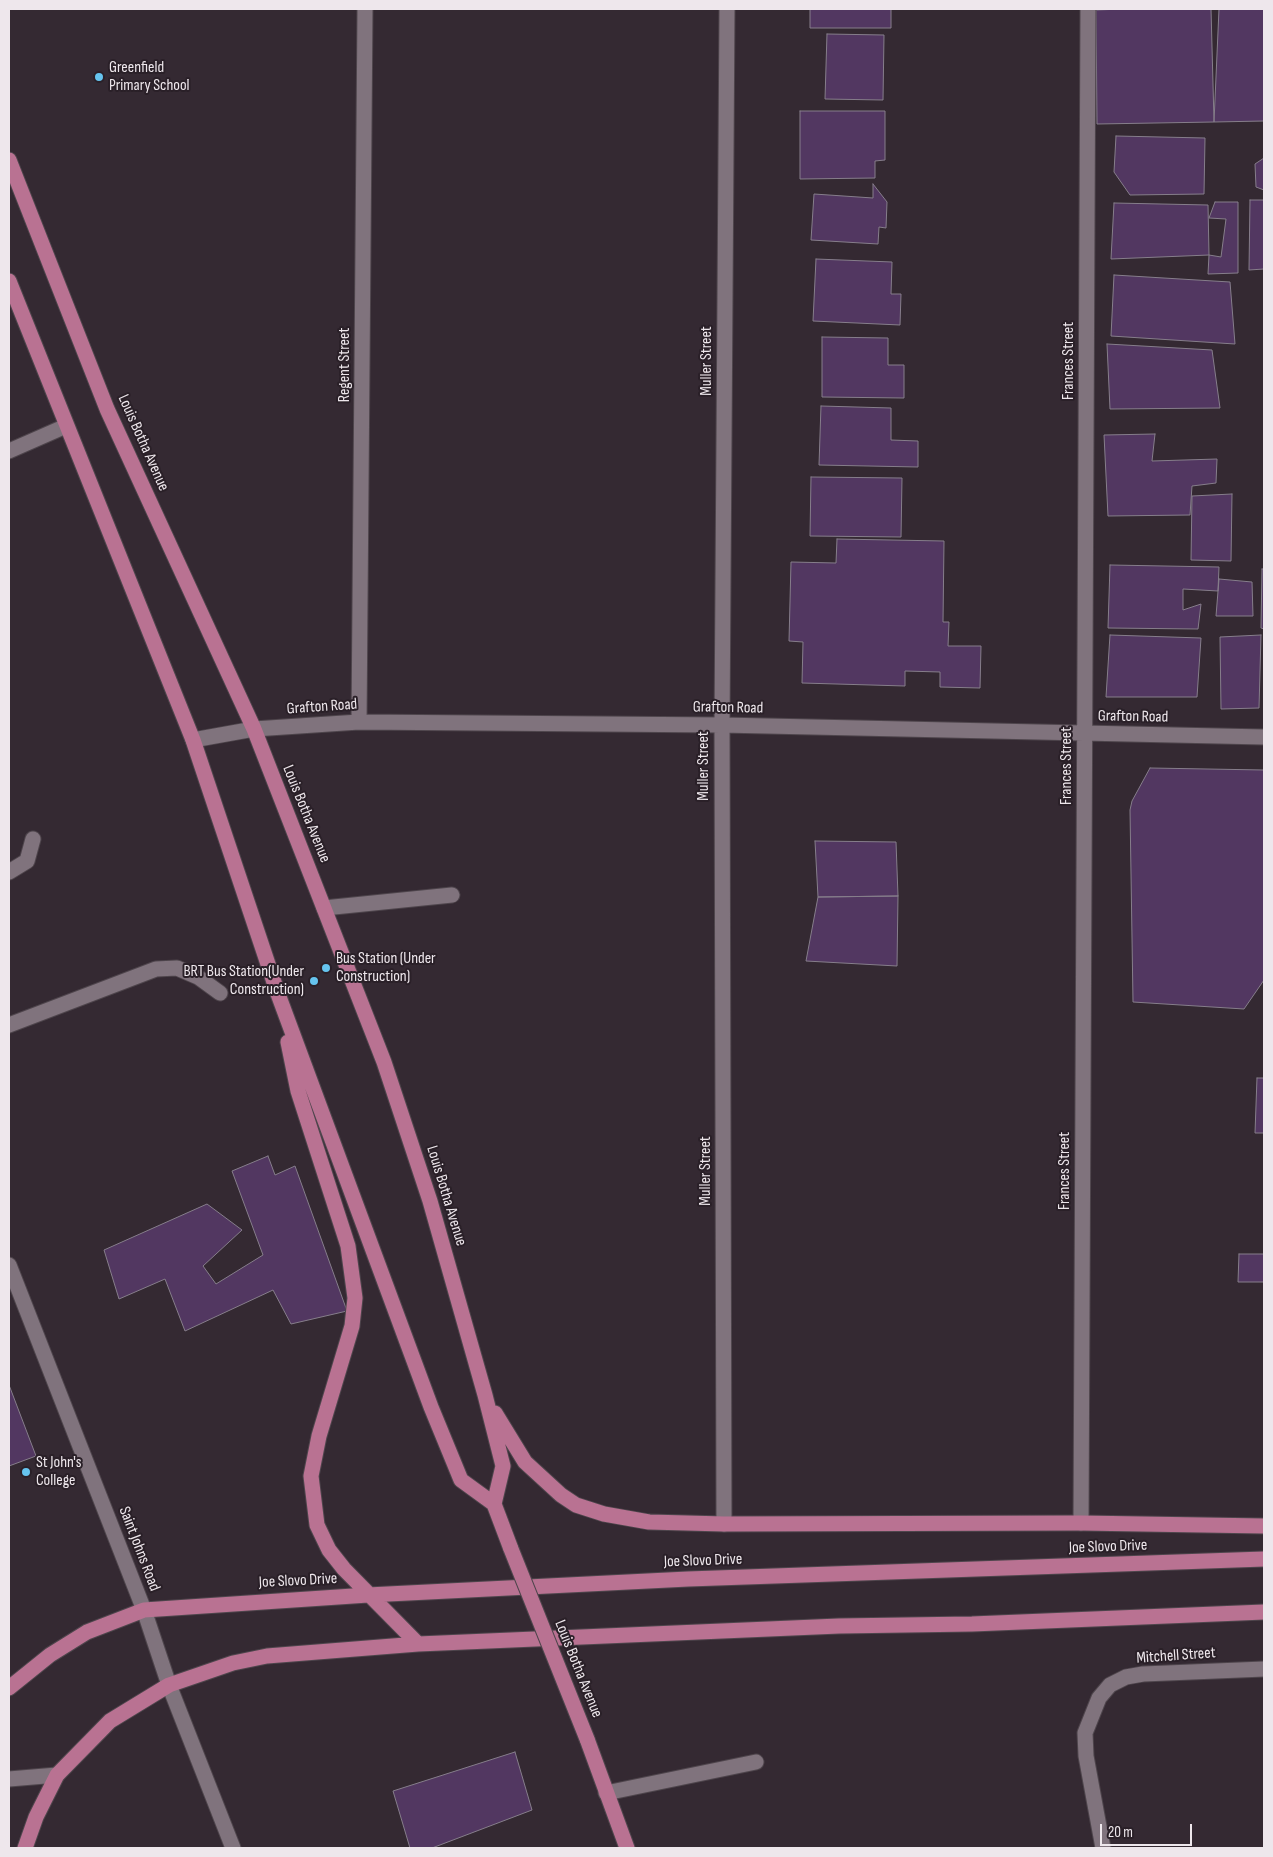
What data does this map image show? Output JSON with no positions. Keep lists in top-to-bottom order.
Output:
{
  "streets": {
    "main road": ["Louis Botha Avenue", "Joe Slovo Drive"],
    "street": [
      "Muller Street",
      "Frances Street",
      "Regent Street",
      "Grafton Road",
      "Saint Johns Road",
      "Mitchell Street"
    ]
  },
  "crossings": [
    ["Muller Street", "Grafton Road"],
    ["Frances Street", "Grafton Road"],
    ["Regent Street", "Grafton Road"],
    ["Louis Botha Avenue", "Grafton Road"],
    ["Joe Slovo Drive", "Saint Johns Road"]
  ],
  "places": [
    "Greenfield Primary School",
    "Bus Station (Under Construction)",
    "BRT Bus Station(Under Construction)",
    "St John's College"
  ],
  "scale_bar": "20 m"
}
